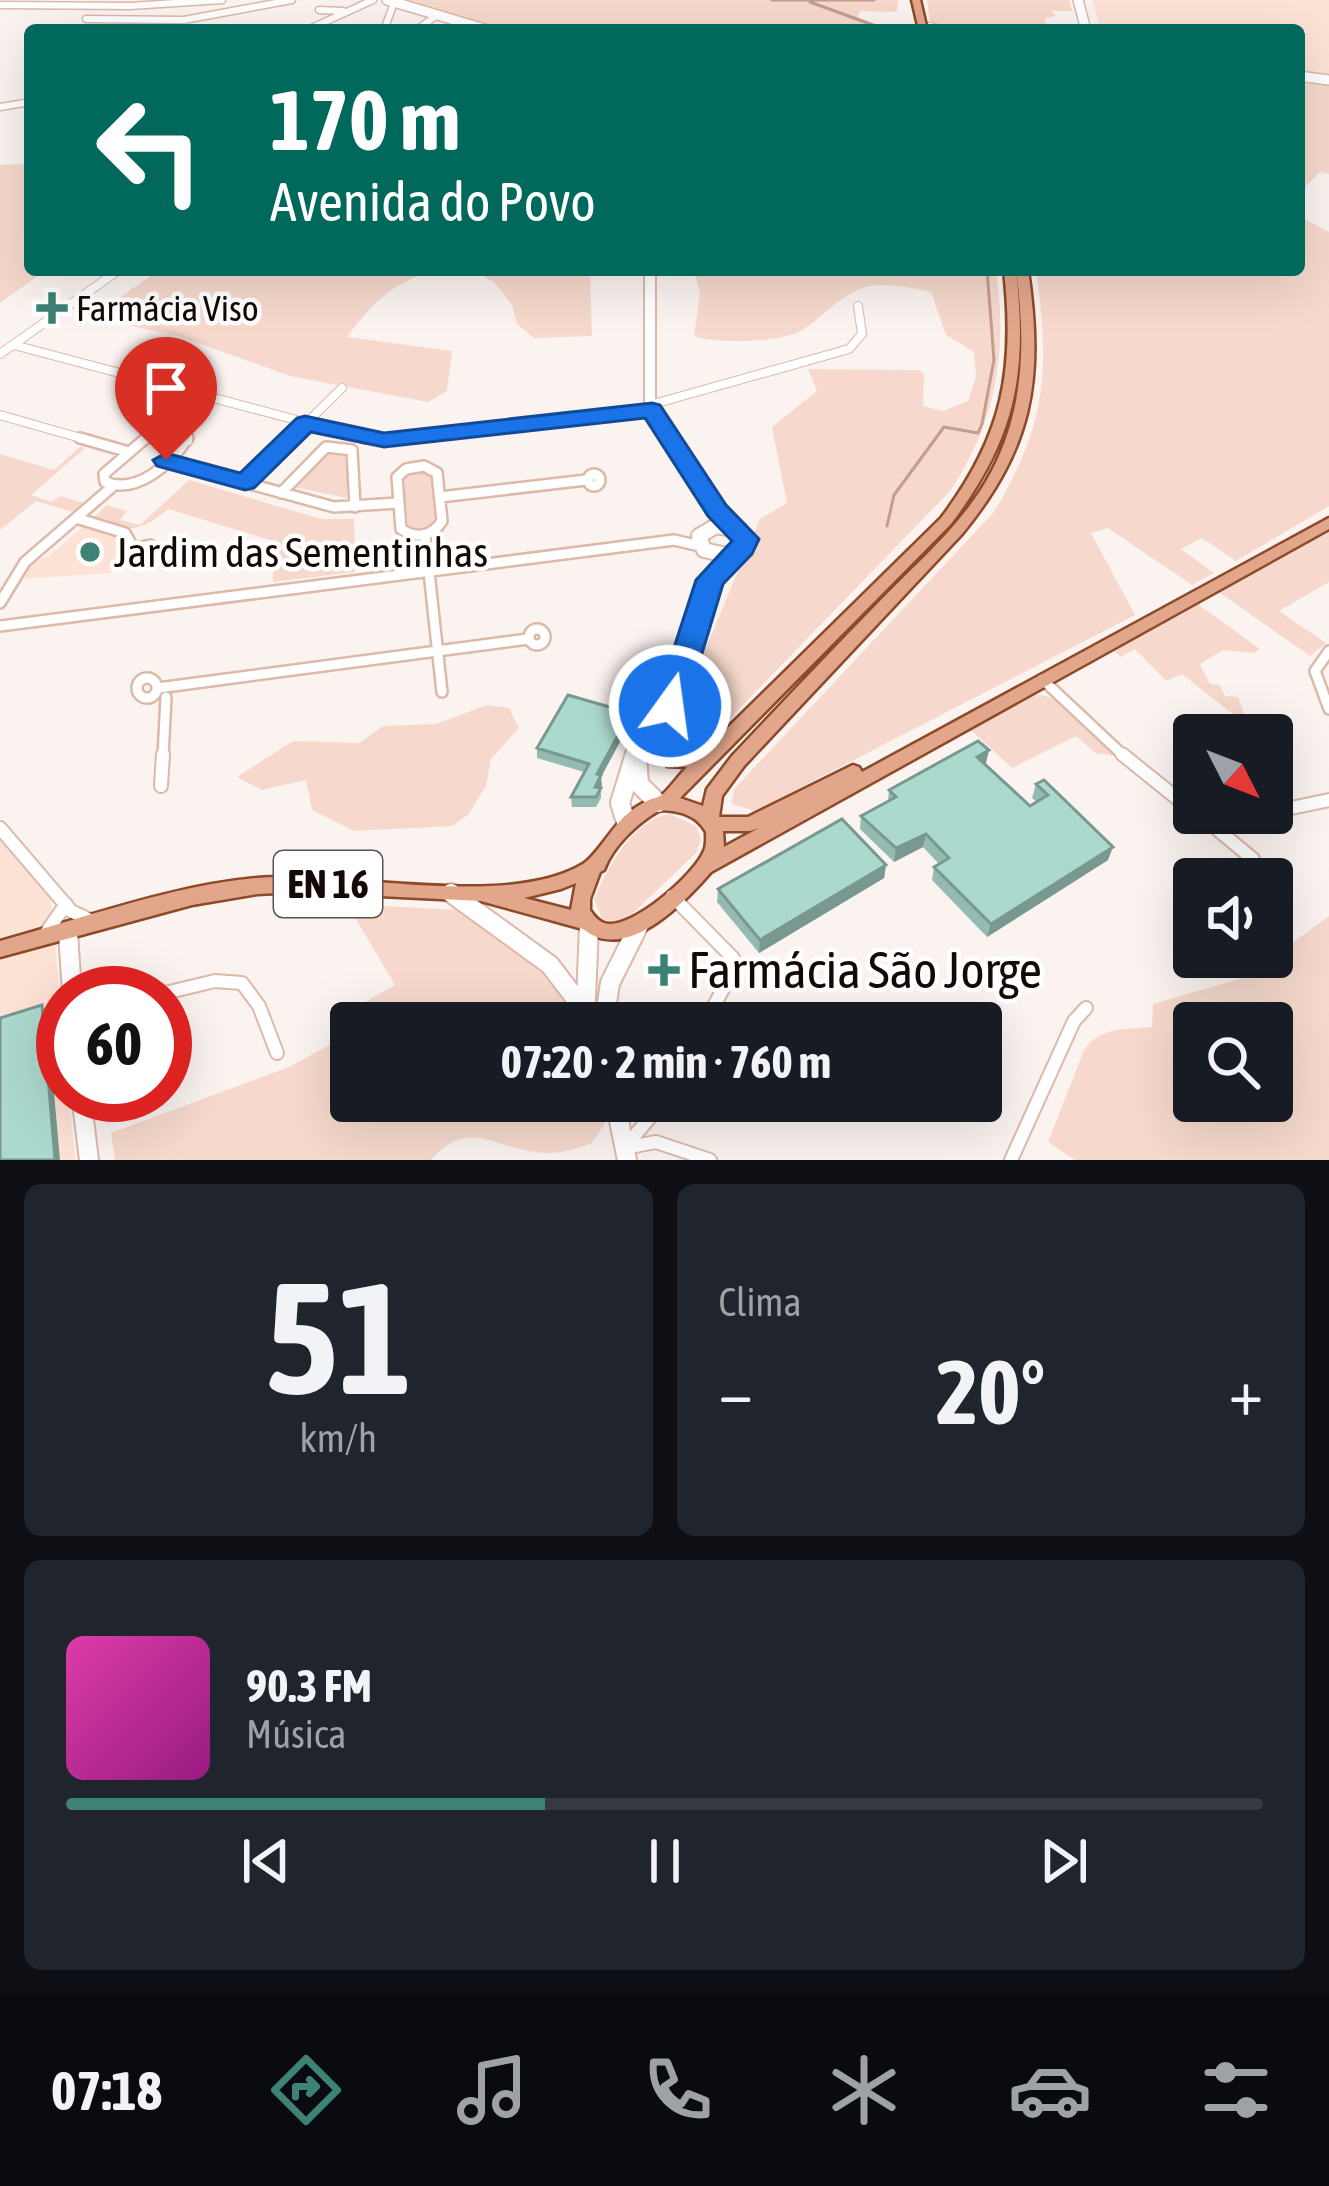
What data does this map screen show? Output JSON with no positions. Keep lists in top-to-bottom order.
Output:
{
  "streets": {
    "main road": ["EN 16"]
  },
  "places": {
    "health": ["Farmácia Viso", "Farmácia São Jorge"],
    "other": ["Jardim das Sementinhas"]
  },
  "north": "bottom right",
  "page": {
    "turn": ["170 m", "Avenida do Povo"],
    "limit": "60",
    "trip": "07:20 · 2 min · 760 m",
    "tile": [
      ["51", "km/h"],
      "Clima"
    ],
    "heat": ["−", "20°", "+"],
    "song": ["90.3 FM", "Música"],
    "tabs": "07:18"
  }
}
